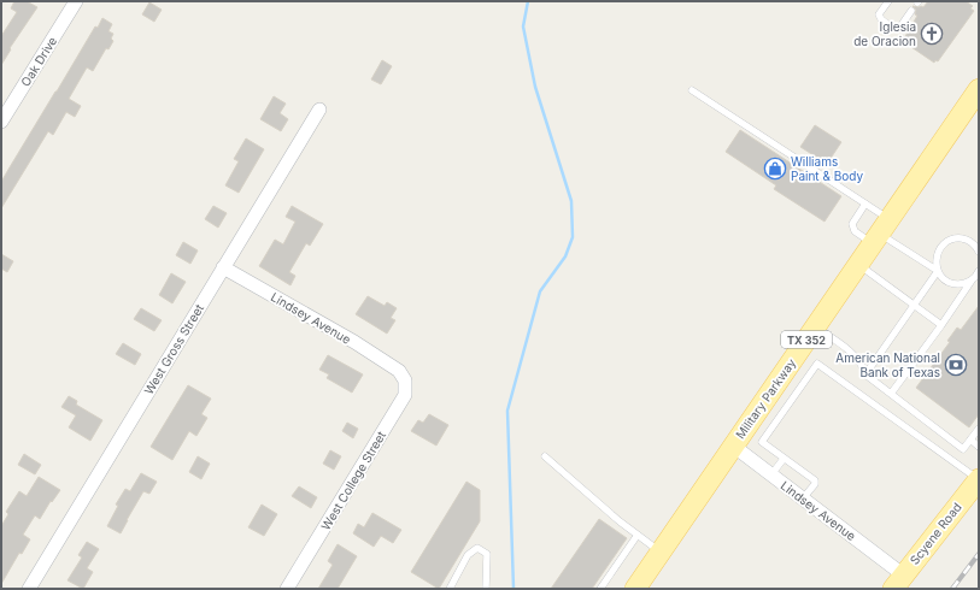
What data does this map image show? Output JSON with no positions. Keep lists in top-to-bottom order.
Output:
{
  "streets": {
    "main road": ["TX 352", "Military Parkway", "Scyene Road"],
    "street": [
      "Oak Drive",
      "Lindsey Avenue",
      "West Gross Street",
      "West College Street"
    ]
  },
  "crossings": [
    ["Lindsey Avenue", "West Gross Street"],
    ["Lindsey Avenue", "Military Parkway"],
    ["Lindsey Avenue", "West College Street"],
    ["Lindsey Avenue", "Scyene Road"]
  ],
  "places": {
    "church": ["Iglesia de Oracion"],
    "shop": ["Williams Paint & Body"],
    "bank": ["American National Bank of Texas"]
  }
}
